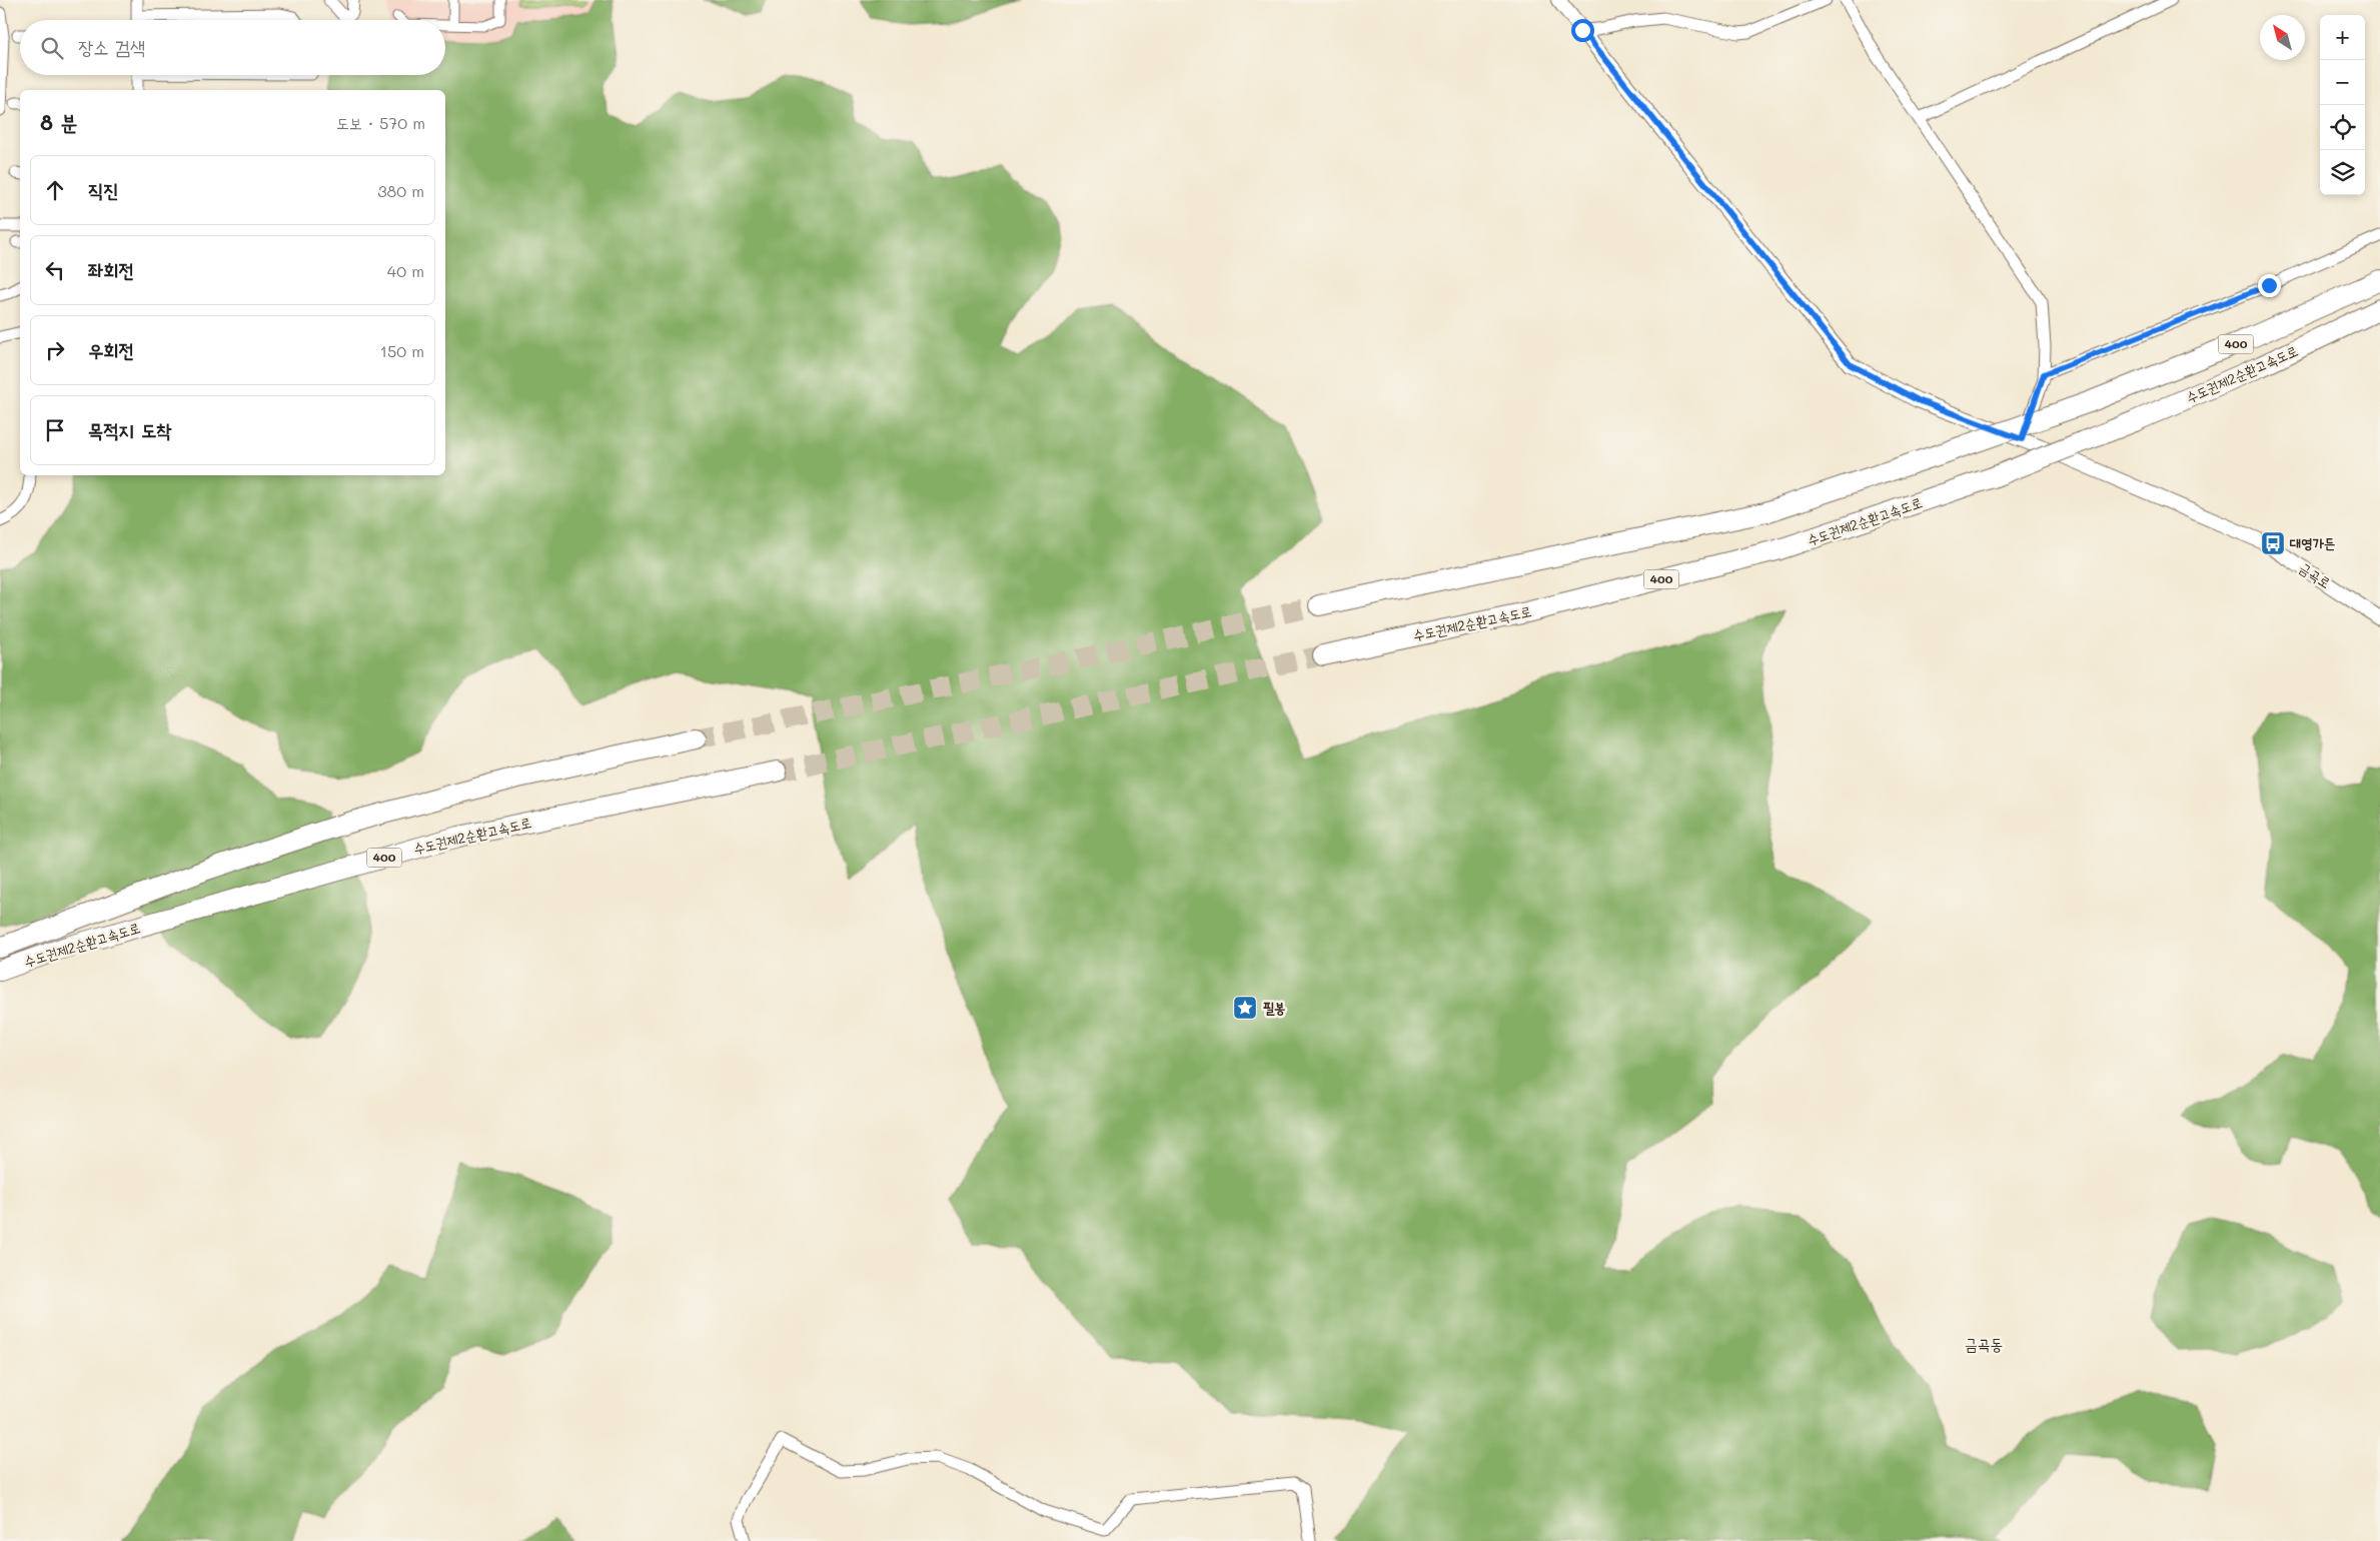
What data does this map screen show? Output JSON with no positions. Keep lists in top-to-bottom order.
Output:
{
  "streets": {
    "highway": ["400", "수도권제2순환고속도로"],
    "street": ["금곡로"]
  },
  "districts": ["금곡동"],
  "places": {
    "bus stop": ["대영가든"],
    "place": ["필봉"]
  },
  "north": "top left",
  "page": {
    "map_buttons": ["+", "−"],
    "search": "장소 검색",
    "heading": ["8 분", "도보 · 570 m"],
    "list": [
      ["직진", "380 m"],
      ["좌회전", "40 m"],
      ["우회전", "150 m"],
      "목적지 도착"
    ]
  }
}
